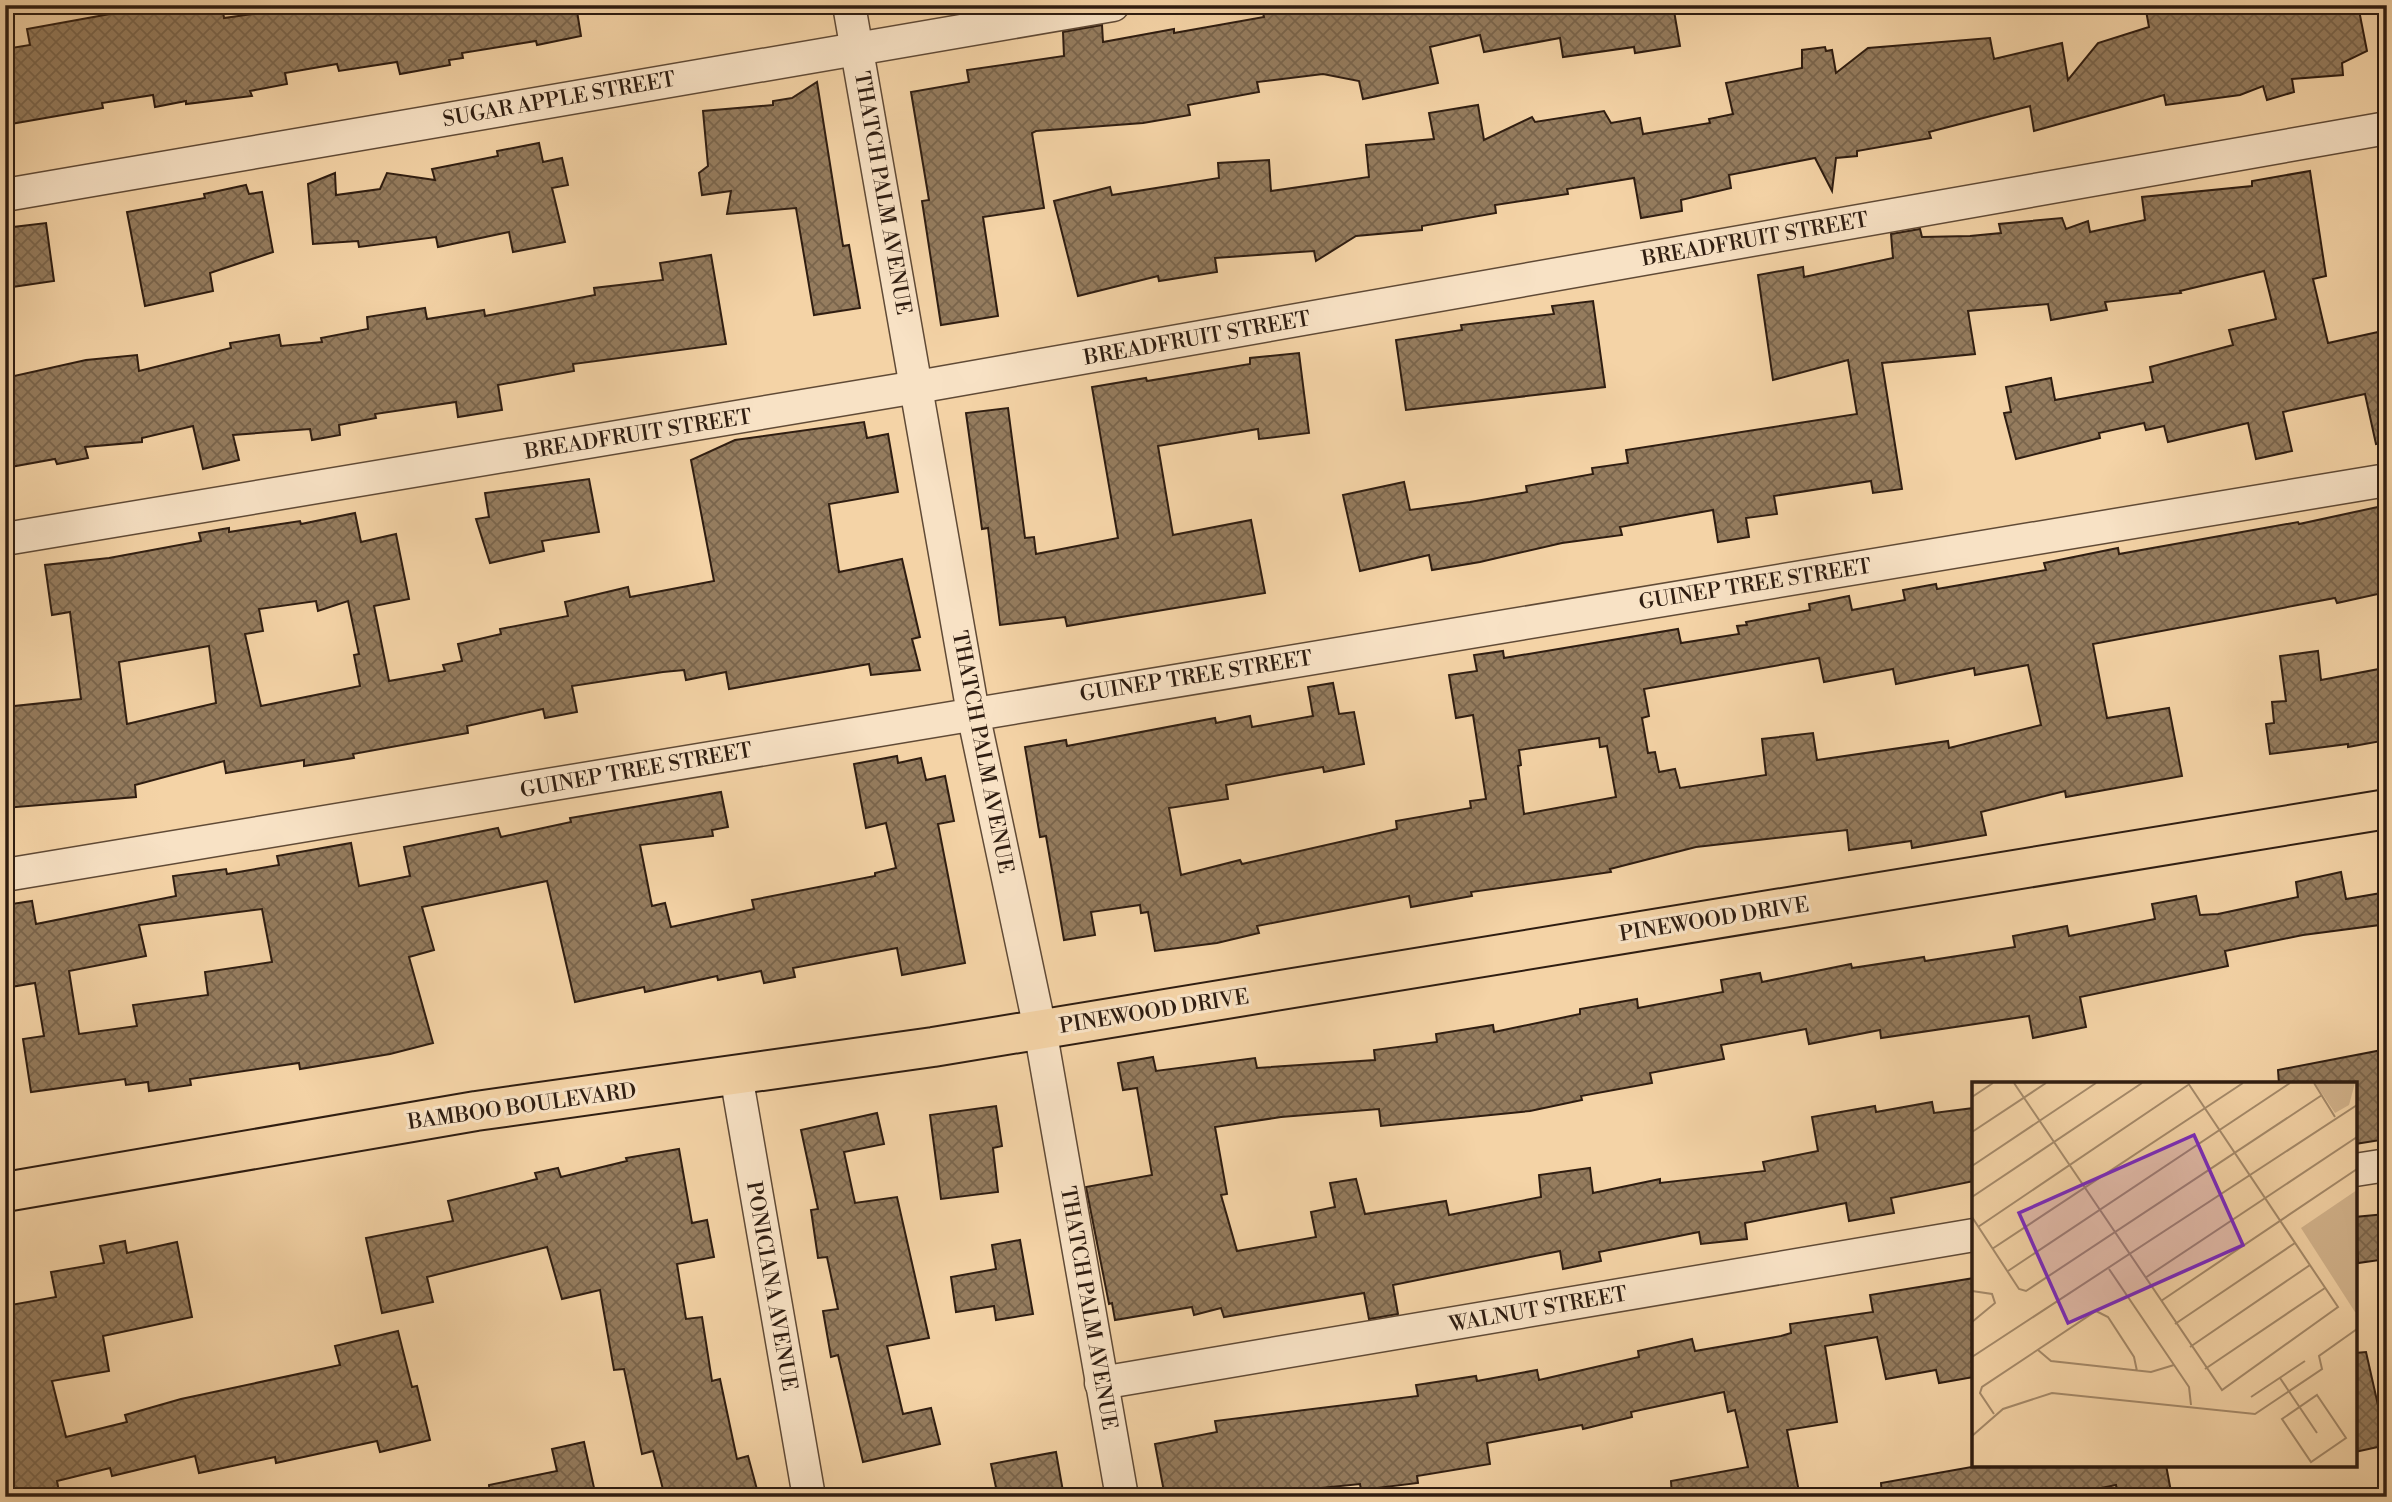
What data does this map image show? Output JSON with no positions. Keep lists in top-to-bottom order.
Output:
{
  "streets": {
    "main road": ["PINEWOOD DRIVE", "BAMBOO BOULEVARD"],
    "street": [
      "SUGAR APPLE STREET",
      "THATCH PALM AVENUE",
      "BREADFRUIT STREET",
      "GUINEP TREE STREET",
      "PONICIANA AVENUE",
      "WALNUT STREET"
    ]
  },
  "crossings": [
    ["SUGAR APPLE STREET", "THATCH PALM AVENUE"],
    ["THATCH PALM AVENUE", "BREADFRUIT STREET"],
    ["THATCH PALM AVENUE", "GUINEP TREE STREET"],
    ["THATCH PALM AVENUE", "PINEWOOD DRIVE"],
    ["THATCH PALM AVENUE", "BAMBOO BOULEVARD"],
    ["THATCH PALM AVENUE", "WALNUT STREET"],
    ["PINEWOOD DRIVE", "BAMBOO BOULEVARD"],
    ["BAMBOO BOULEVARD", "PONICIANA AVENUE"]
  ]
}
